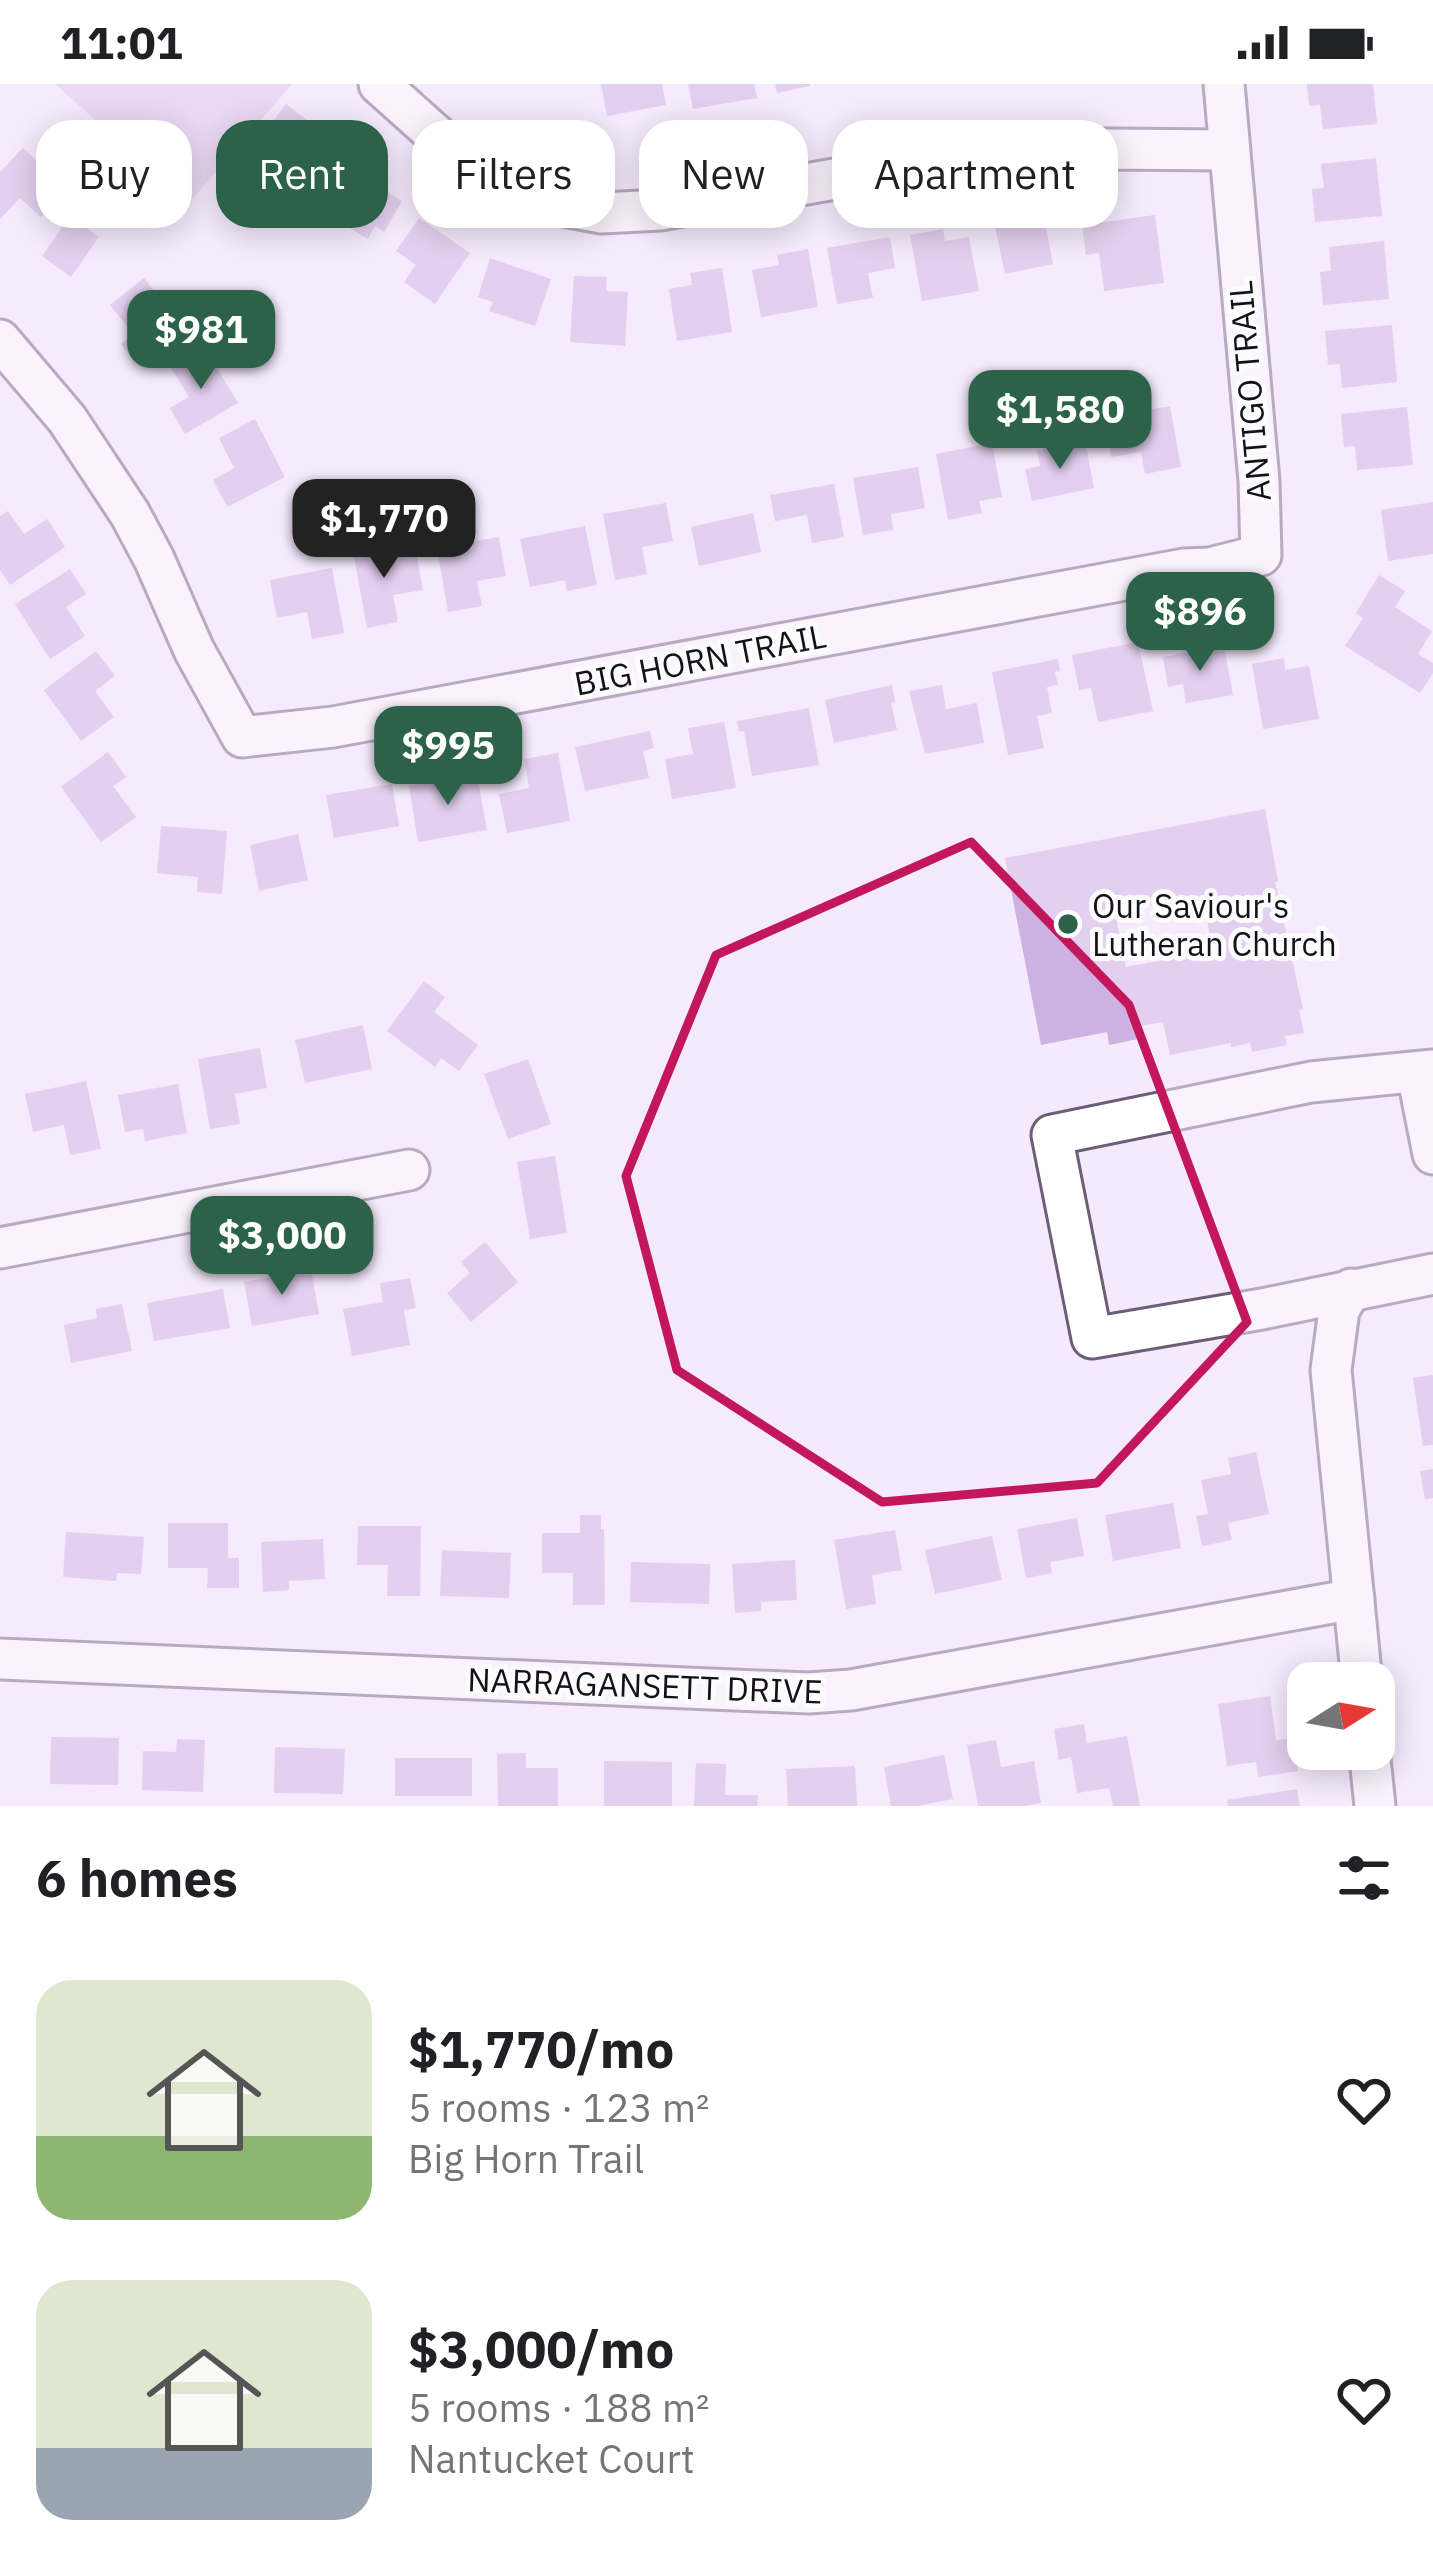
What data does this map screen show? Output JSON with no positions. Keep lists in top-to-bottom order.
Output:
{
  "streets": {
    "street": ["ANTIGO TRAIL", "BIG HORN TRAIL", "NARRAGANSETT DRIVE"]
  },
  "crossings": [
    ["ANTIGO TRAIL", "BIG HORN TRAIL"]
  ],
  "places": ["Our Saviour's Lutheran Church"],
  "north": "right",
  "page": {
    "status": "11:01",
    "chip": [
      "Buy",
      "Rent",
      "Filters",
      "New",
      "Apartment"
    ],
    "price": [
      "$981",
      "$1,580",
      "$1,770",
      "$896",
      "$995",
      "$3,000"
    ],
    "heading": "6 homes",
    "list": [
      {
        "name": "$1,770/mo",
        "note": "5 rooms · 123 m² · Big Horn Trail"
      },
      {
        "name": "$3,000/mo",
        "note": "5 rooms · 188 m² · Nantucket Court"
      }
    ]
  }
}
